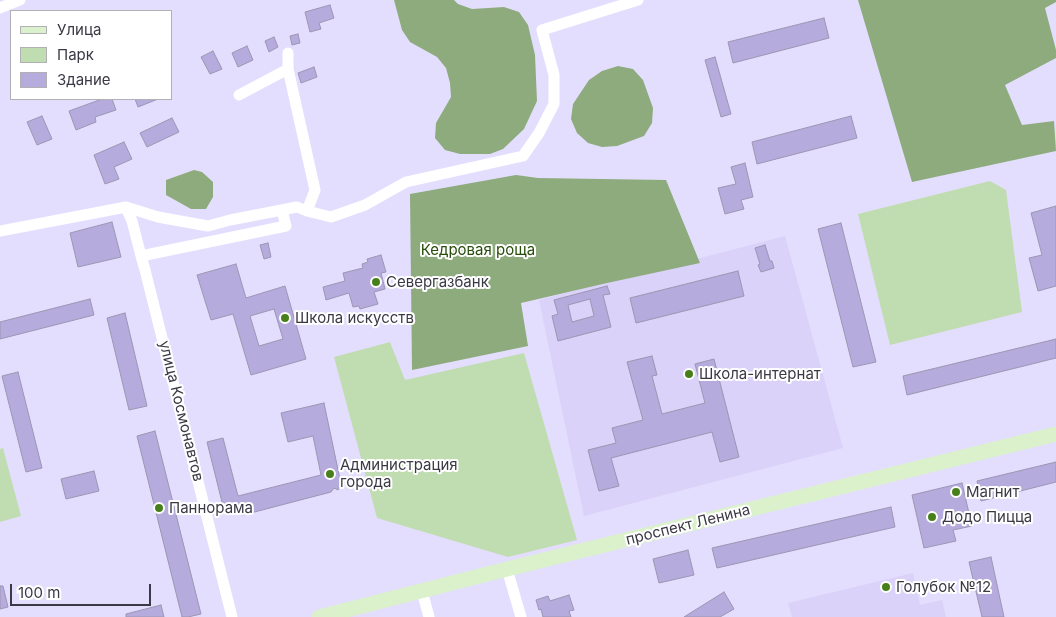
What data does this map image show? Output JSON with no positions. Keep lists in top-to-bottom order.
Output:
{
  "streets": {
    "street": ["улица Космонавтов", "проспект Ленина"]
  },
  "parks": ["Кедровая роща"],
  "places": [
    "Севергазбанк",
    "Школа искусcтв",
    "Школа-интернат",
    "Администрация города",
    "Магнит",
    "Паннорама",
    "Додо Пицца",
    "Голубок №12"
  ],
  "legend": ["Улица", "Парк", "Здание"],
  "scale_bar": "100 m"
}
